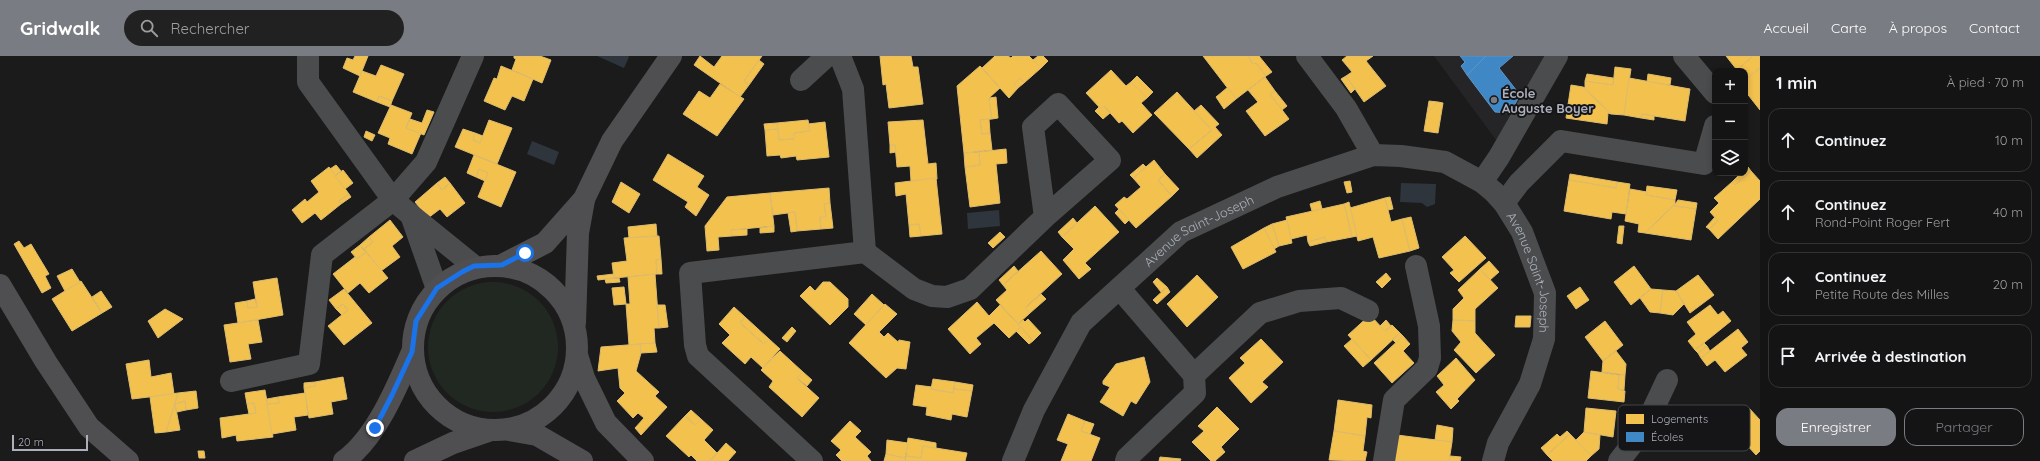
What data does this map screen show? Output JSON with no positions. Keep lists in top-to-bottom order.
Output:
{
  "streets": {
    "street": ["Avenue Saint-Joseph"]
  },
  "places": ["École Auguste Boyer"],
  "legend": ["Logements", "Écoles"],
  "scale_bar": "20 m",
  "page": {
    "header": "Gridwalk",
    "search": "Rechercher",
    "nav": [
      "Accueil",
      "Carte",
      "À propos",
      "Contact"
    ],
    "heading": ["1 min", "À pied · 70 m"],
    "map_buttons": ["+", "−"],
    "list": [
      ["Continuez", "10 m"],
      ["Continuez", "Rond-Point Roger Fert", "40 m"],
      ["Continuez", "Petite Route des Milles", "20 m"],
      "Arrivée à destination"
    ],
    "buttons": ["Enregistrer", "Partager"],
    "scale": "20 m"
  }
}
